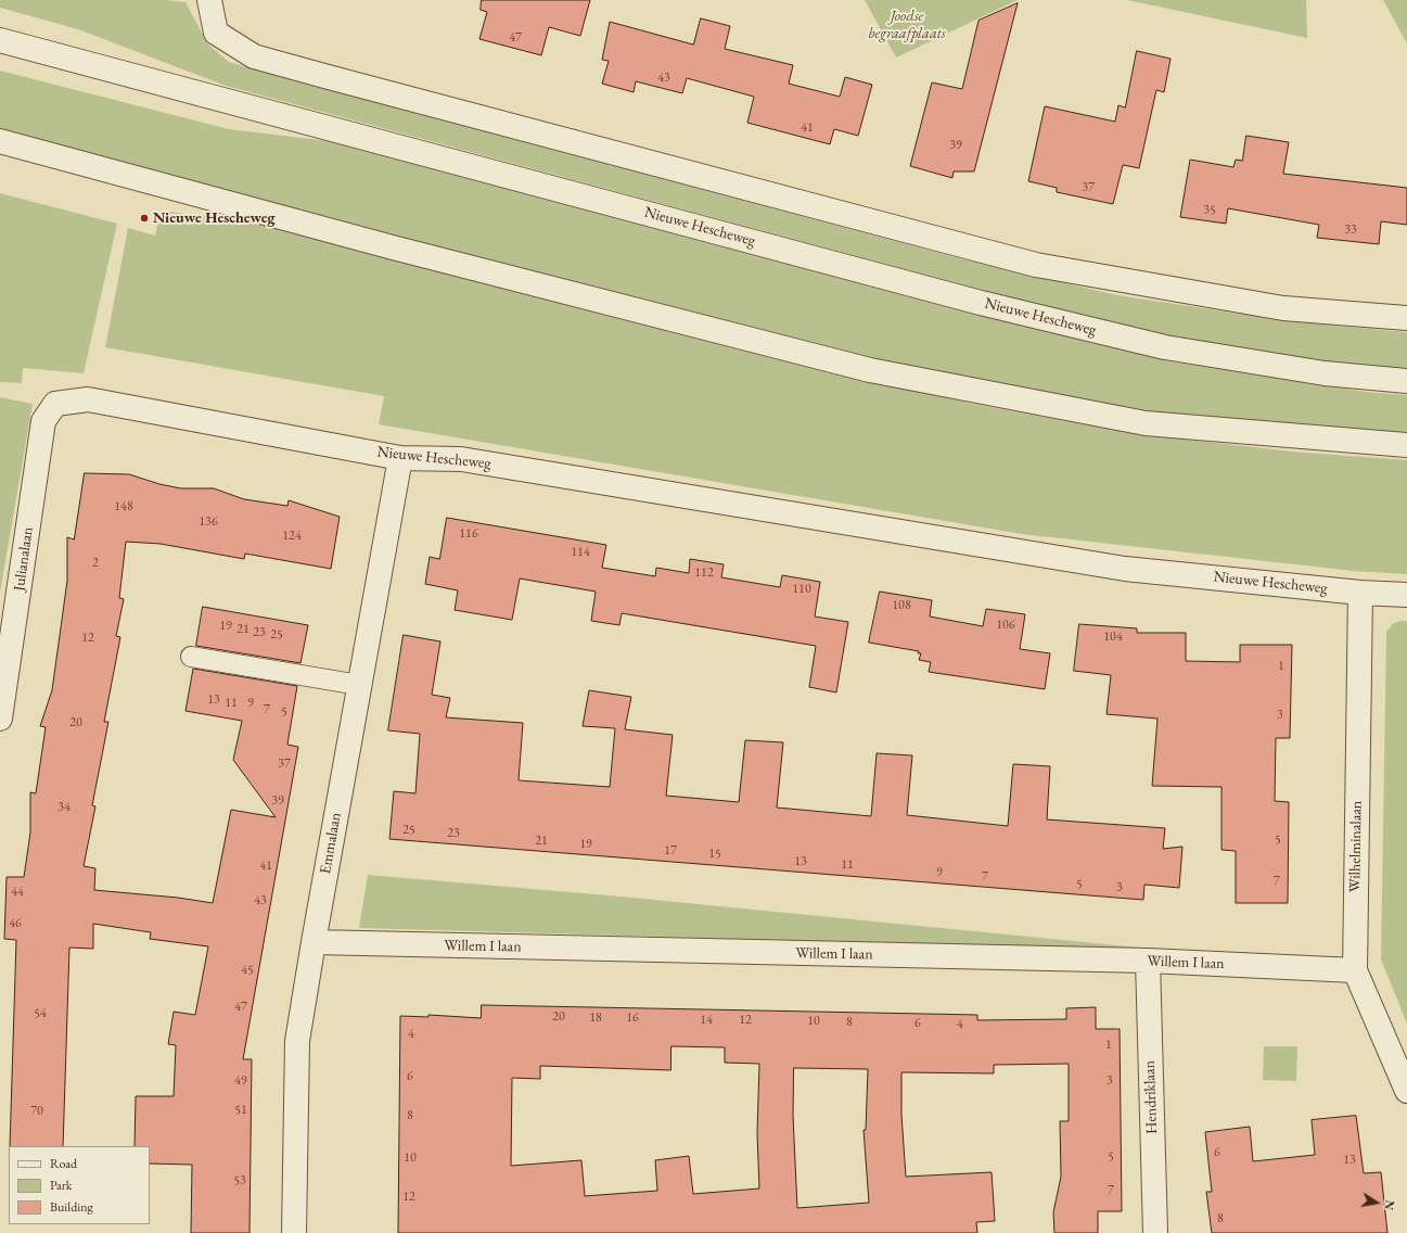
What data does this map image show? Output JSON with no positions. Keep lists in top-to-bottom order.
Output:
{
  "streets": {
    "street": [
      "Nieuwe Hescheweg",
      "Julianalaan",
      "Emmalaan",
      "Wilhelminalaan",
      "Willem I laan",
      "Hendriklaan"
    ]
  },
  "crossings": [
    ["Nieuwe Hescheweg", "Julianalaan"],
    ["Nieuwe Hescheweg", "Emmalaan"],
    ["Nieuwe Hescheweg", "Wilhelminalaan"],
    ["Emmalaan", "Willem I laan"],
    ["Wilhelminalaan", "Willem I laan"],
    ["Willem I laan", "Hendriklaan"]
  ],
  "parks": ["Joodse begraafplaats"],
  "places": ["Nieuwe Hescheweg"],
  "house_numbers": [
    "47",
    "43",
    "41",
    "39",
    "37",
    "35",
    "33",
    "148",
    "136",
    "116",
    "124",
    "114",
    "2",
    "112",
    "110",
    "108",
    "106",
    "19",
    "21",
    "23",
    "25",
    "104",
    "12",
    "1",
    "13",
    "11",
    "9",
    "7",
    "5",
    "3",
    "20",
    "37",
    "39",
    "34",
    "25",
    "23",
    "5",
    "21",
    "19",
    "17",
    "15",
    "13",
    "11",
    "41",
    "9",
    "7",
    "7",
    "5",
    "3",
    "44",
    "43",
    "46",
    "45",
    "47",
    "54",
    "20",
    "18",
    "16",
    "14",
    "12",
    "10",
    "8",
    "6",
    "4",
    "4",
    "1",
    "6",
    "49",
    "3",
    "51",
    "70",
    "8",
    "6",
    "5",
    "10",
    "13",
    "53",
    "7",
    "12",
    "8"
  ],
  "legend": ["Road", "Park", "Building"],
  "north": "right"
}
